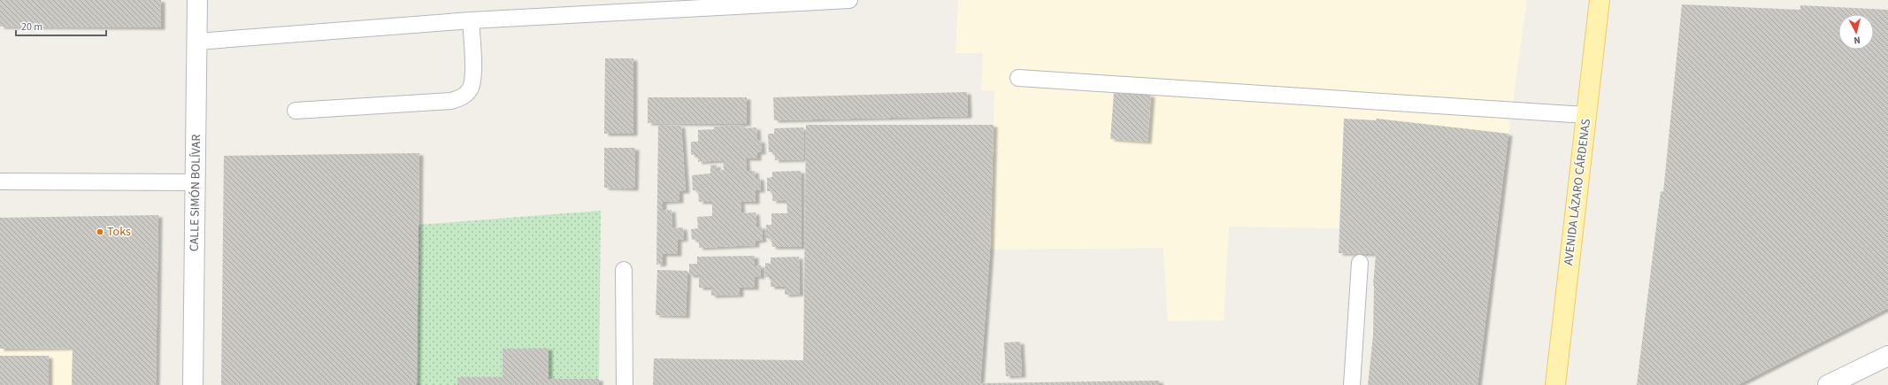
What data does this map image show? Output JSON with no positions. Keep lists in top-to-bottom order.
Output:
{
  "streets": {
    "main road": ["AVENIDA LÁZARO CÁRDENAS"],
    "street": ["CALLE SIMÓN BOLÍVAR"]
  },
  "places": ["Toks"],
  "scale_bar": "20 m",
  "north": "bottom"
}
